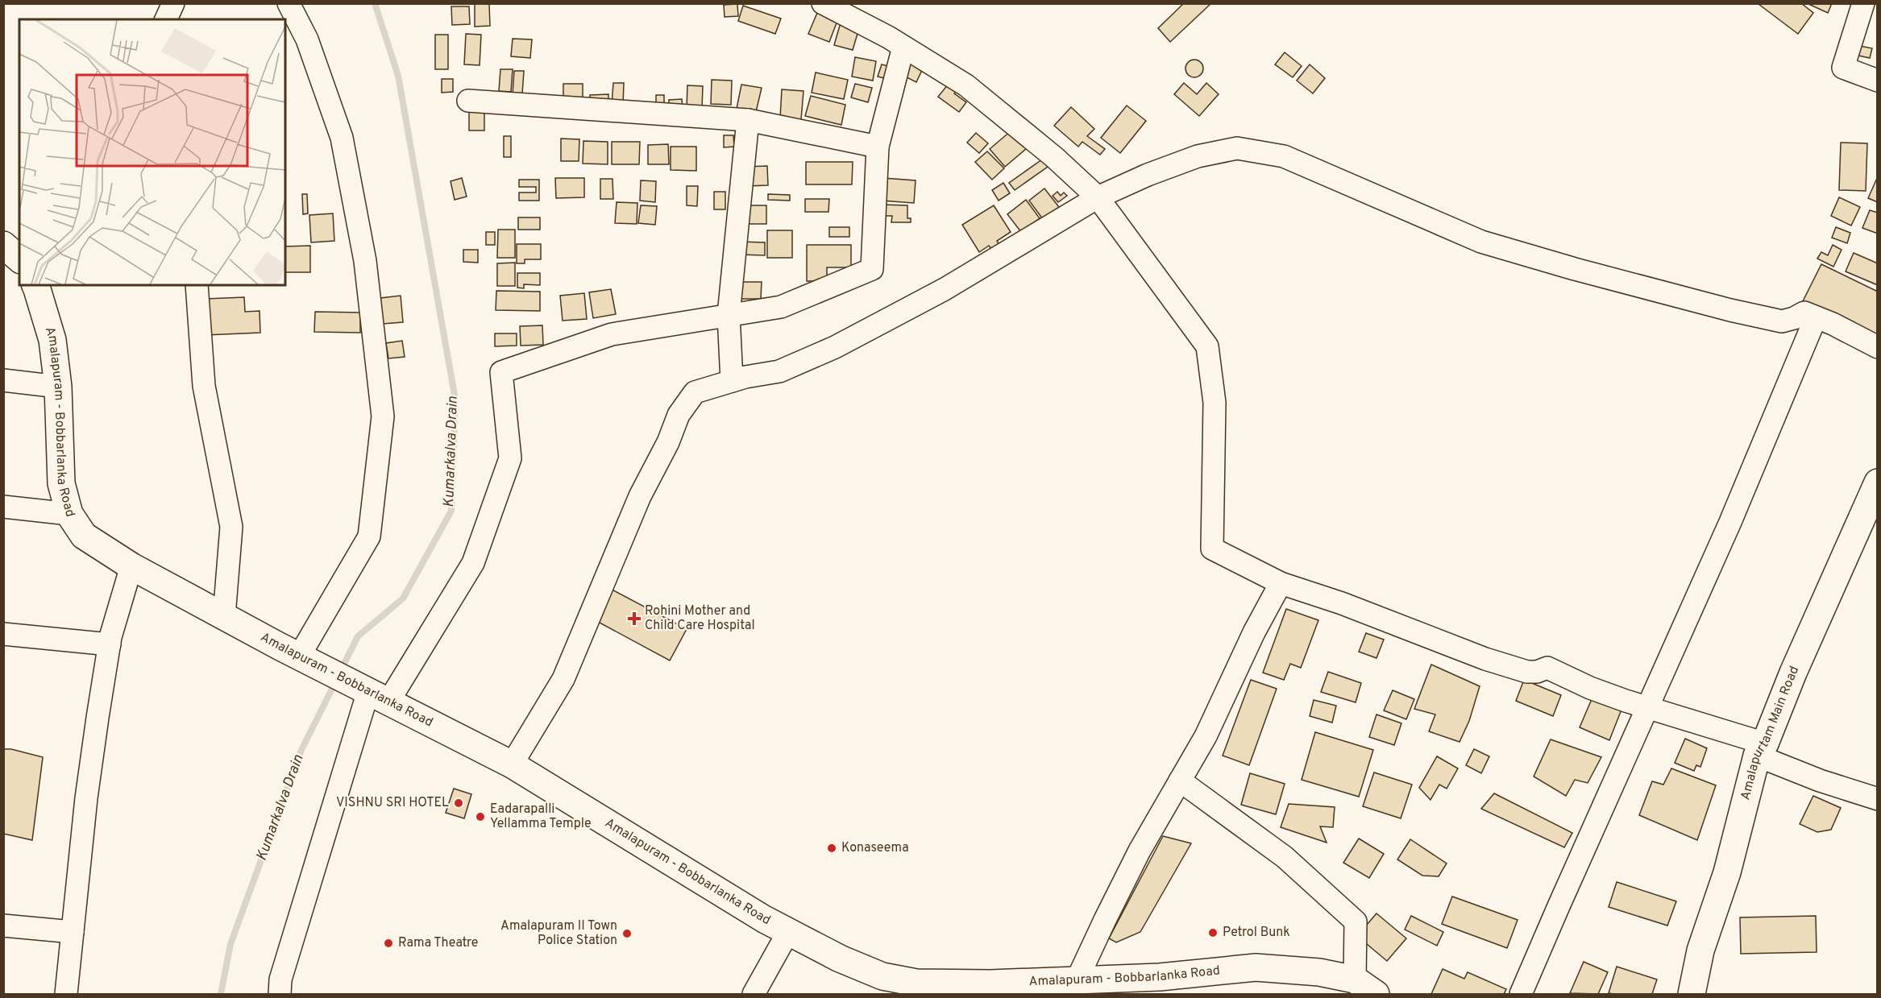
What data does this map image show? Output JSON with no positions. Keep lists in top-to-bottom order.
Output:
{
  "streets": {
    "main road": ["Amalapuram - Bobbarlanka Road", "Amalapurtam Main Road"]
  },
  "water": ["Kumarkalva Drain"],
  "places": {
    "health": ["Rohini Mother and Child Care Hospital"],
    "other": [
      "VISHNU SRI HOTEL",
      "Eadarapalli Yellamma Temple",
      "Konaseema",
      "Petrol Bunk",
      "Amalapuram II Town Police Station",
      "Rama Theatre"
    ]
  }
}
